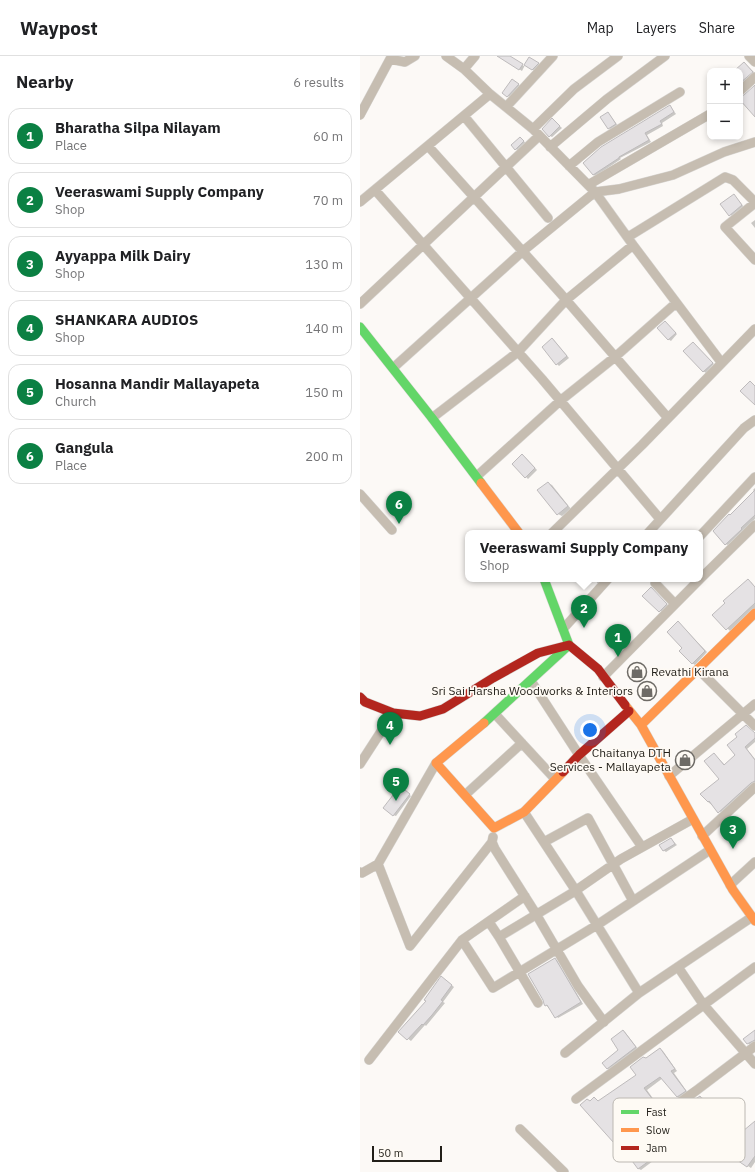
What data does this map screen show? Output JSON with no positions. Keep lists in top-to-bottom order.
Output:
{
  "places": {
    "shop": ["Revathi Kirana", "Sri Sai Harsha Woodworks & Interiors", "Chaitanya DTH Services - Mallayapeta"]
  },
  "legend": ["Fast", "Slow", "Jam"],
  "scale_bar": "50 m",
  "page": {
    "header": "Waypost",
    "nav": ["Map", "Layers", "Share"],
    "heading": ["Nearby", "6 results"],
    "map_buttons": ["+", "−"],
    "list": [
      {
        "mark": "1",
        "name": "Bharatha Silpa Nilayam",
        "note": "Place",
        "value": "60 m"
      },
      {
        "mark": "2",
        "name": "Veeraswami Supply Company",
        "note": "Shop",
        "value": "70 m"
      },
      {
        "mark": "3",
        "name": "Ayyappa Milk Dairy",
        "note": "Shop",
        "value": "130 m"
      },
      {
        "mark": "4",
        "name": "SHANKARA AUDIOS",
        "note": "Shop",
        "value": "140 m"
      },
      {
        "mark": "5",
        "name": "Hosanna Mandir Mallayapeta",
        "note": "Church",
        "value": "150 m"
      },
      {
        "mark": "6",
        "name": "Gangula",
        "note": "Place",
        "value": "200 m"
      }
    ],
    "pins": [
      "6",
      "2",
      "1",
      "4",
      "5",
      "3"
    ],
    "popup": ["Veeraswami Supply Company", "Shop"],
    "scale": "50 m"
  }
}
